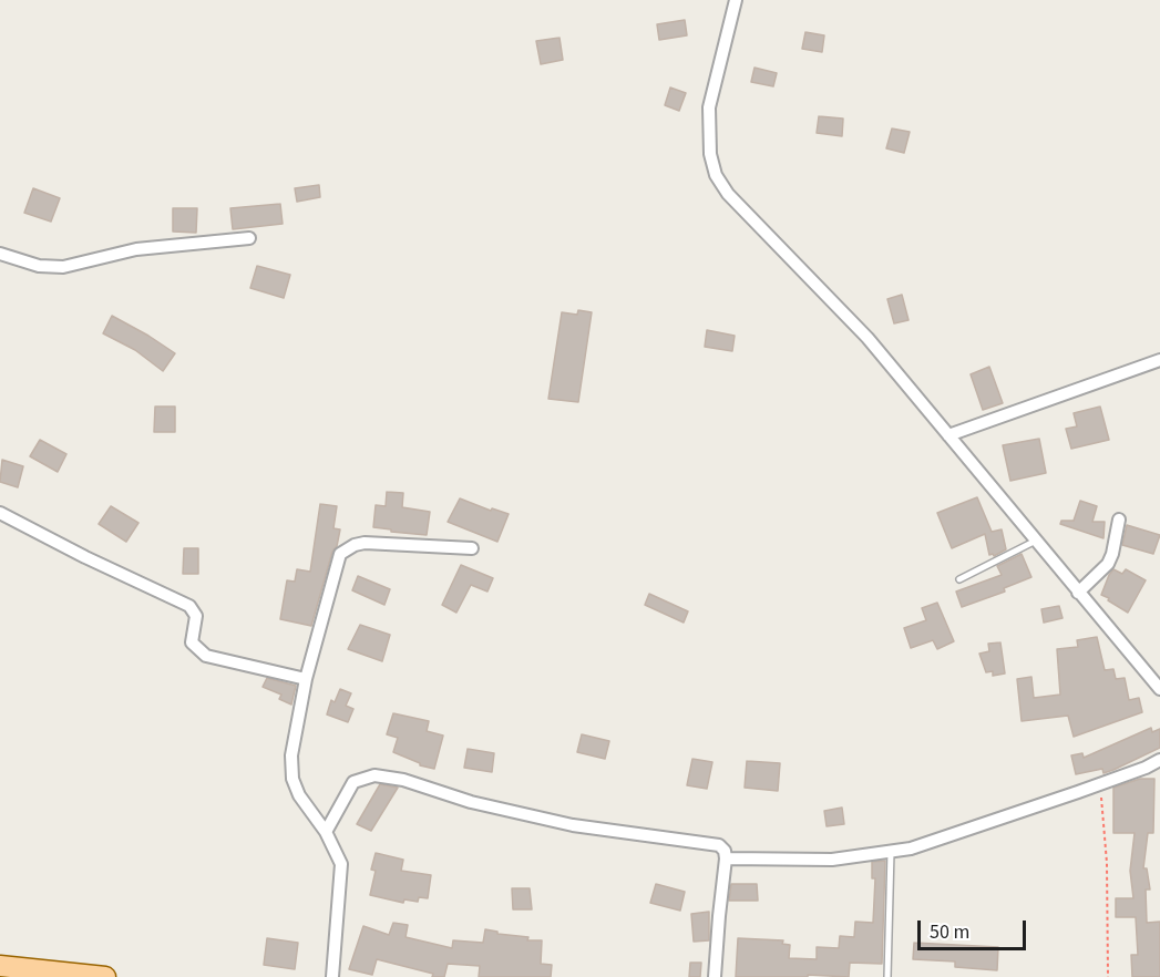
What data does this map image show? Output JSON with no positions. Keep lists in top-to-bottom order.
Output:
{
  "scale_bar": "50 m"
}
